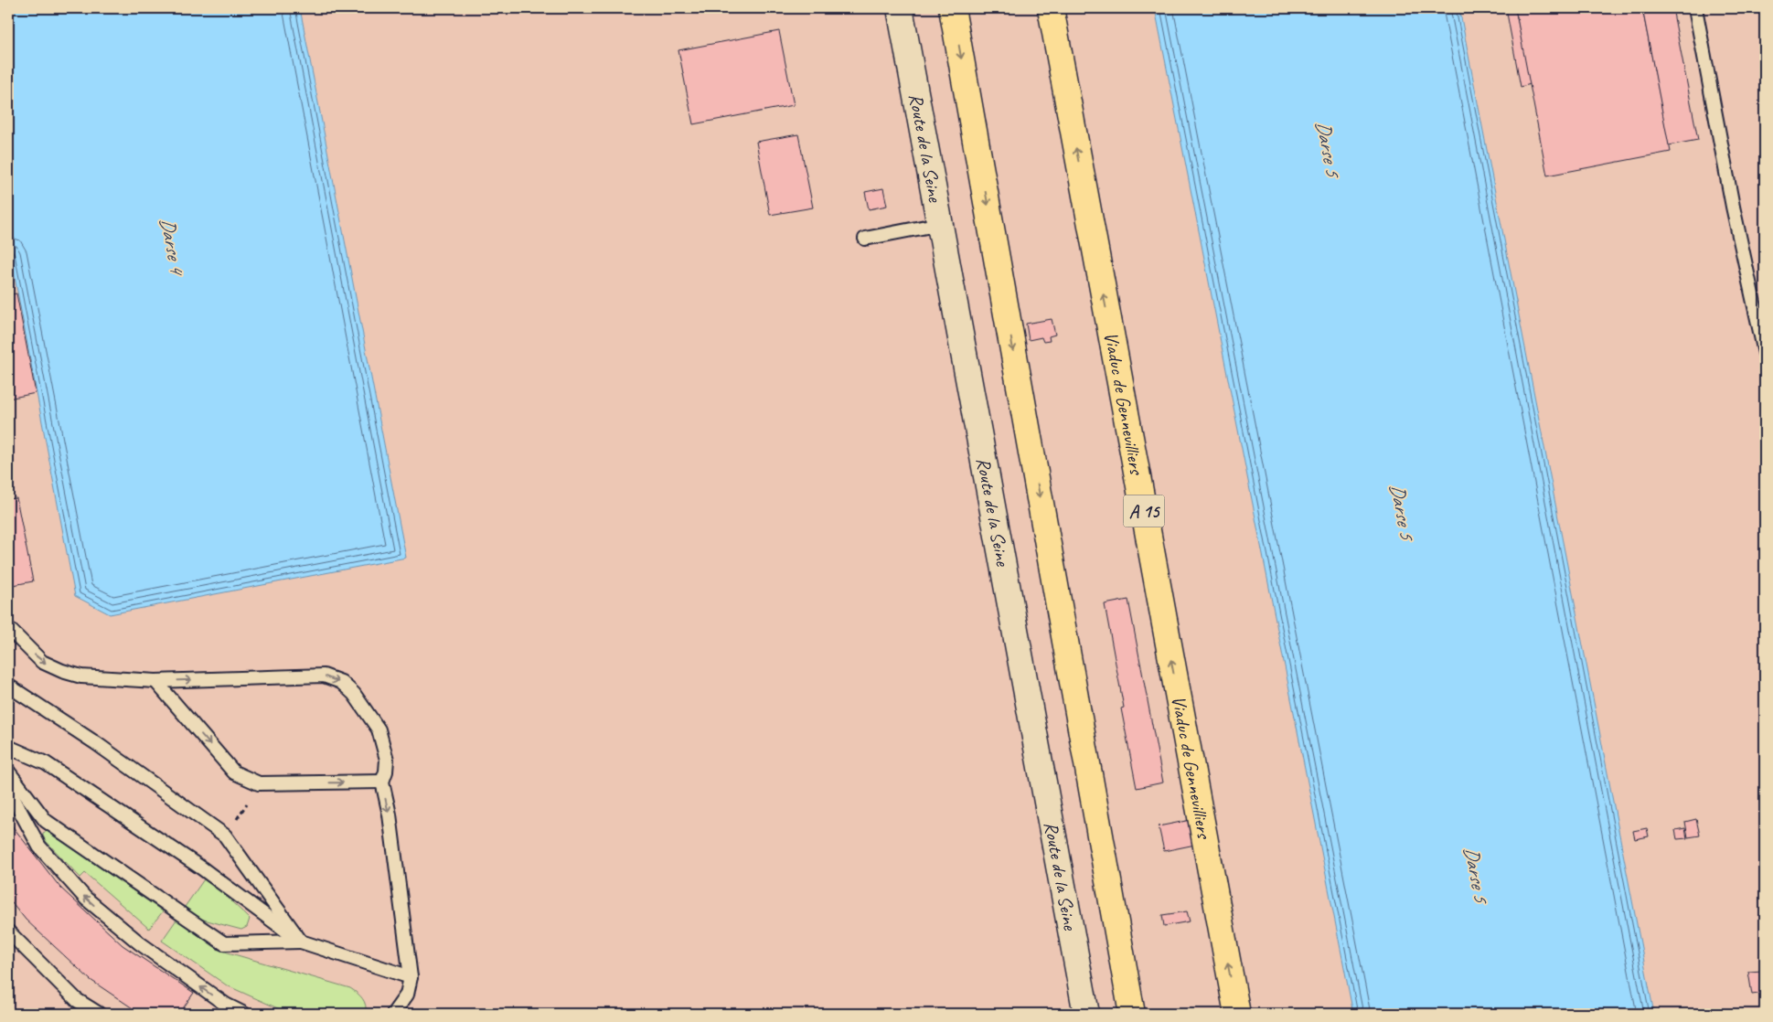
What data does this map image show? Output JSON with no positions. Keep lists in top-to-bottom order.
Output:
{
  "streets": {
    "highway": ["Viaduc de Gennevilliers", "A 15"],
    "street": ["Route de la Seine"]
  },
  "water": ["Darse 5", "Darse 4"]
}
